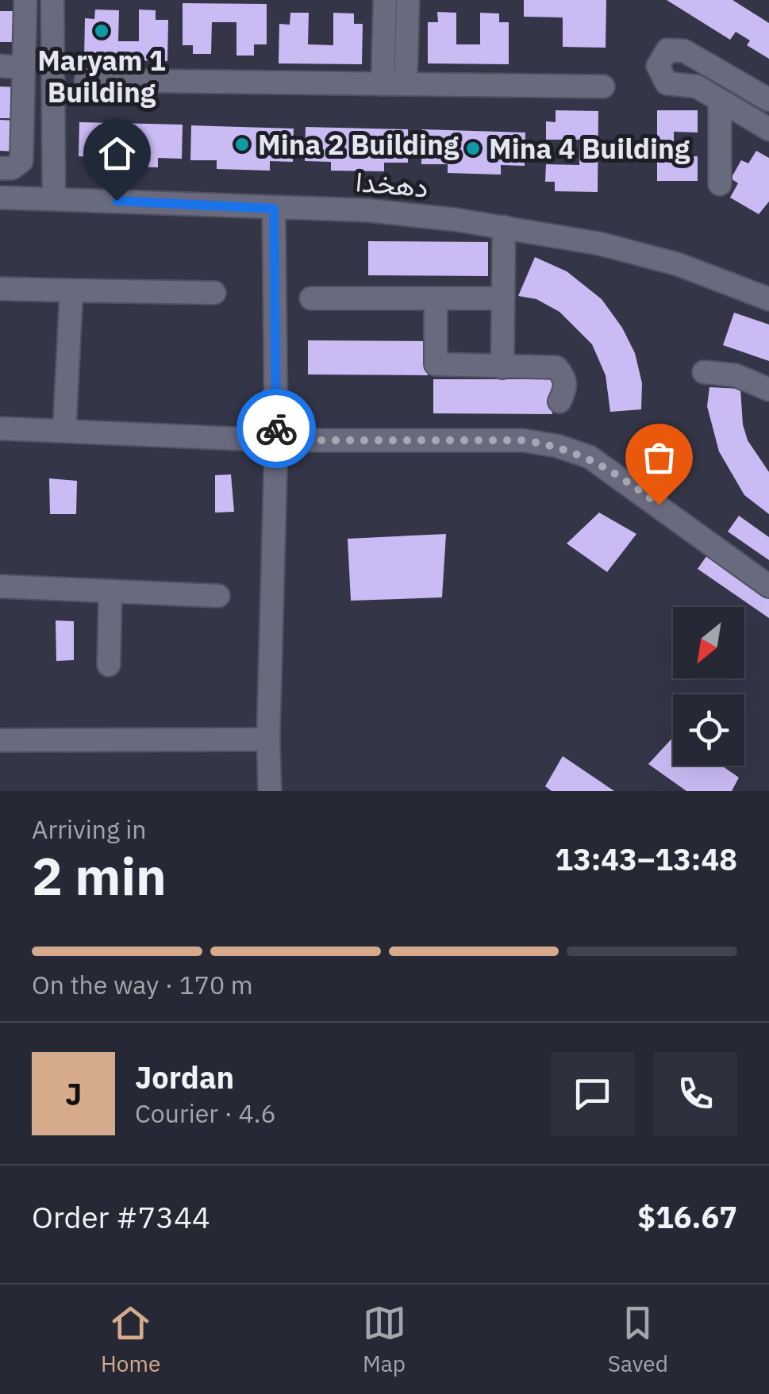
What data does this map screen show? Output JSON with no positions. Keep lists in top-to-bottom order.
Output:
{
  "streets": {
    "street": ["دهخدا"]
  },
  "places": ["Maryam 1 Building", "Mina 2 Building", "Mina 4 Building"],
  "north": "bottom left",
  "page": {
    "heading": ["2 min", "Arriving in", "13:43–13:48"],
    "panel": [
      "Jordan",
      "Courier · 4.6",
      "Order #7344",
      "$16.67"
    ],
    "bar": "On the way · 170 m",
    "round": "J",
    "tabs": ["Home", "Map", "Saved"]
  }
}
